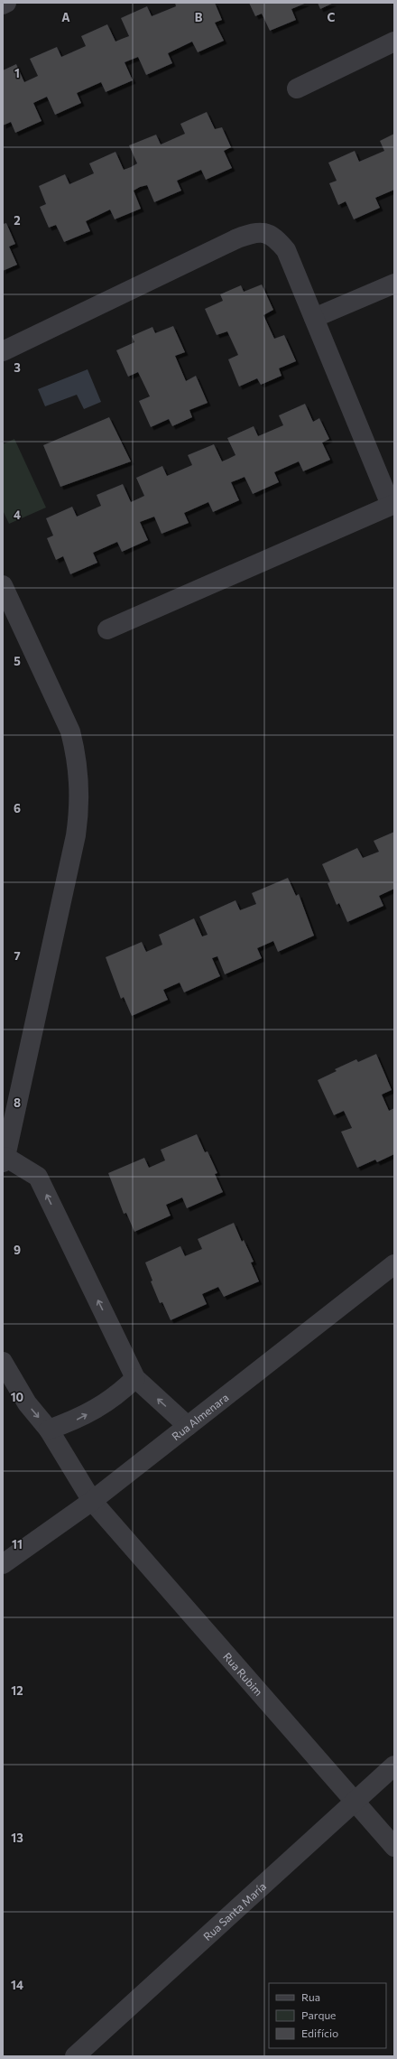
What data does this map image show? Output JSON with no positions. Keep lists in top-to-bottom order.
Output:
{
  "streets": {
    "street": ["Rua Almenara", "Rua Rubim", "Rua Santa María"]
  },
  "crossings": [
    ["Rua Almenara", "Rua Rubim"],
    ["Rua Rubim", "Rua Santa María"]
  ],
  "legend": ["Rua", "Parque", "Edifício"],
  "grid": {
    "columns": ["A", "B", "C"],
    "rows": [
      "1",
      "2",
      "3",
      "4",
      "5",
      "6",
      "7",
      "8",
      "9",
      "10",
      "11",
      "12",
      "13",
      "14"
    ]
  }
}
